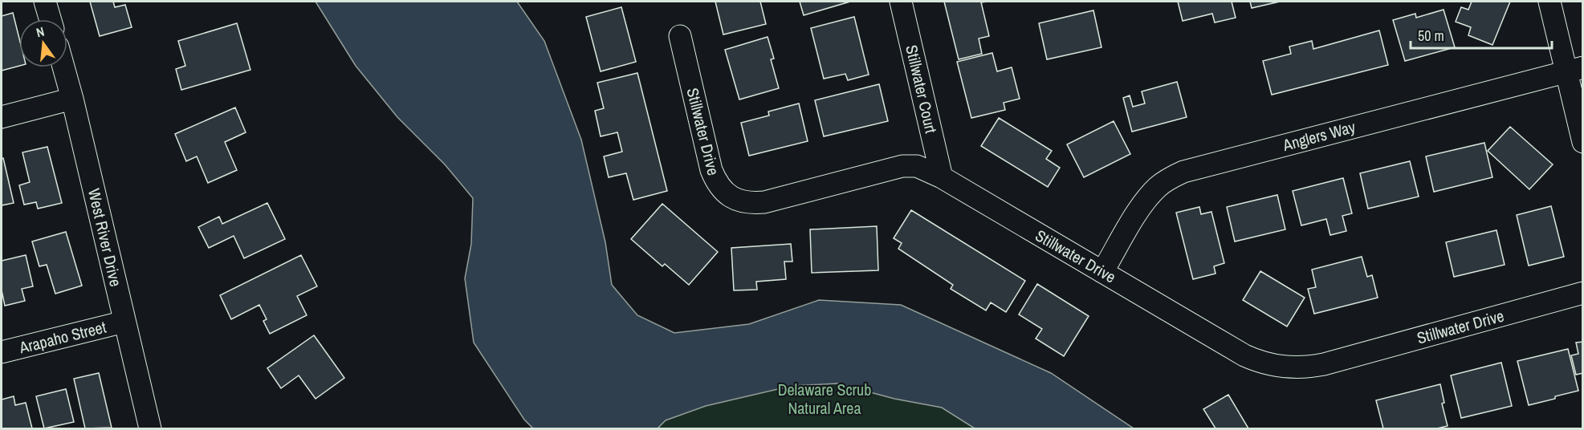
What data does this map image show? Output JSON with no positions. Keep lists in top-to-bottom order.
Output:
{
  "streets": {
    "street": [
      "Stillwater Court",
      "Stillwater Drive",
      "Anglers Way",
      "West River Drive",
      "Arapaho Street"
    ]
  },
  "crossings": [
    ["Stillwater Court", "Stillwater Drive"],
    ["Stillwater Drive", "Anglers Way"],
    ["West River Drive", "Arapaho Street"]
  ],
  "parks": ["Delaware Scrub Natural Area"],
  "scale_bar": "50 m",
  "north": "top"
}
